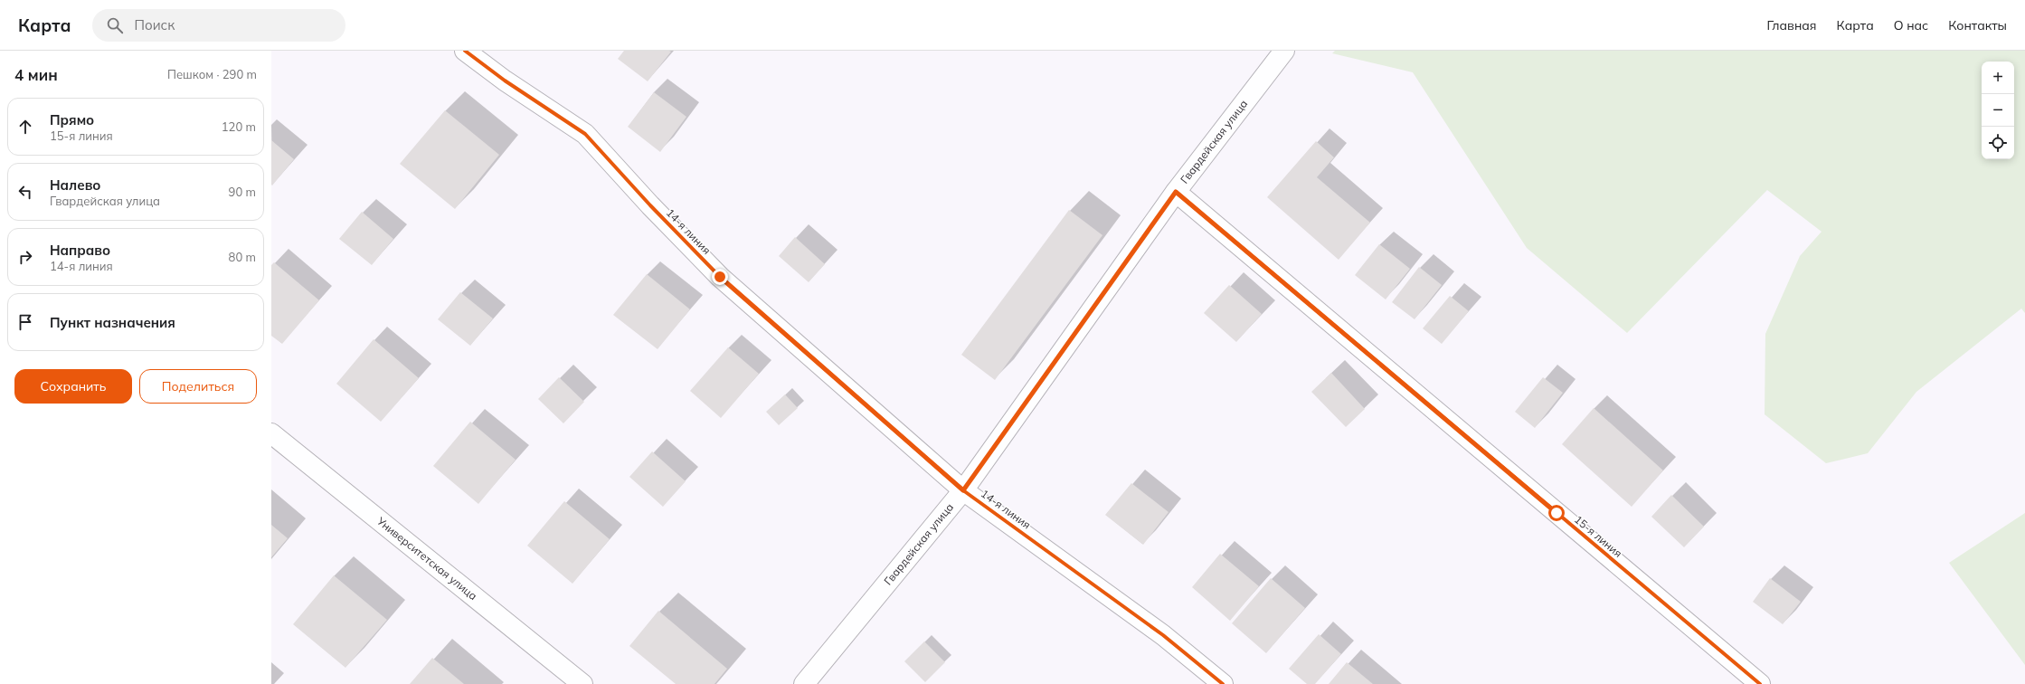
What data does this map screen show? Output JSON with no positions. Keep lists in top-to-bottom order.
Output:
{
  "streets": {
    "street": [
      "Гвардейская улица",
      "14-я линия",
      "15-я линия",
      "Университетская улица"
    ]
  },
  "crossings": [
    ["Гвардейская улица", "14-я линия"],
    ["Гвардейская улица", "15-я линия"]
  ],
  "page": {
    "header": "Карта",
    "search": "Поиск",
    "nav": [
      "Главная",
      "Карта",
      "О нас",
      "Контакты"
    ],
    "heading": ["4 мин", "Пешком · 290 m"],
    "map_buttons": ["+", "−"],
    "list": [
      ["Прямо", "15-я линия", "120 m"],
      ["Налево", "Гвардейская улица", "90 m"],
      ["Направо", "14-я линия", "80 m"],
      "Пункт назначения"
    ],
    "buttons": ["Сохранить", "Поделиться"]
  }
}
